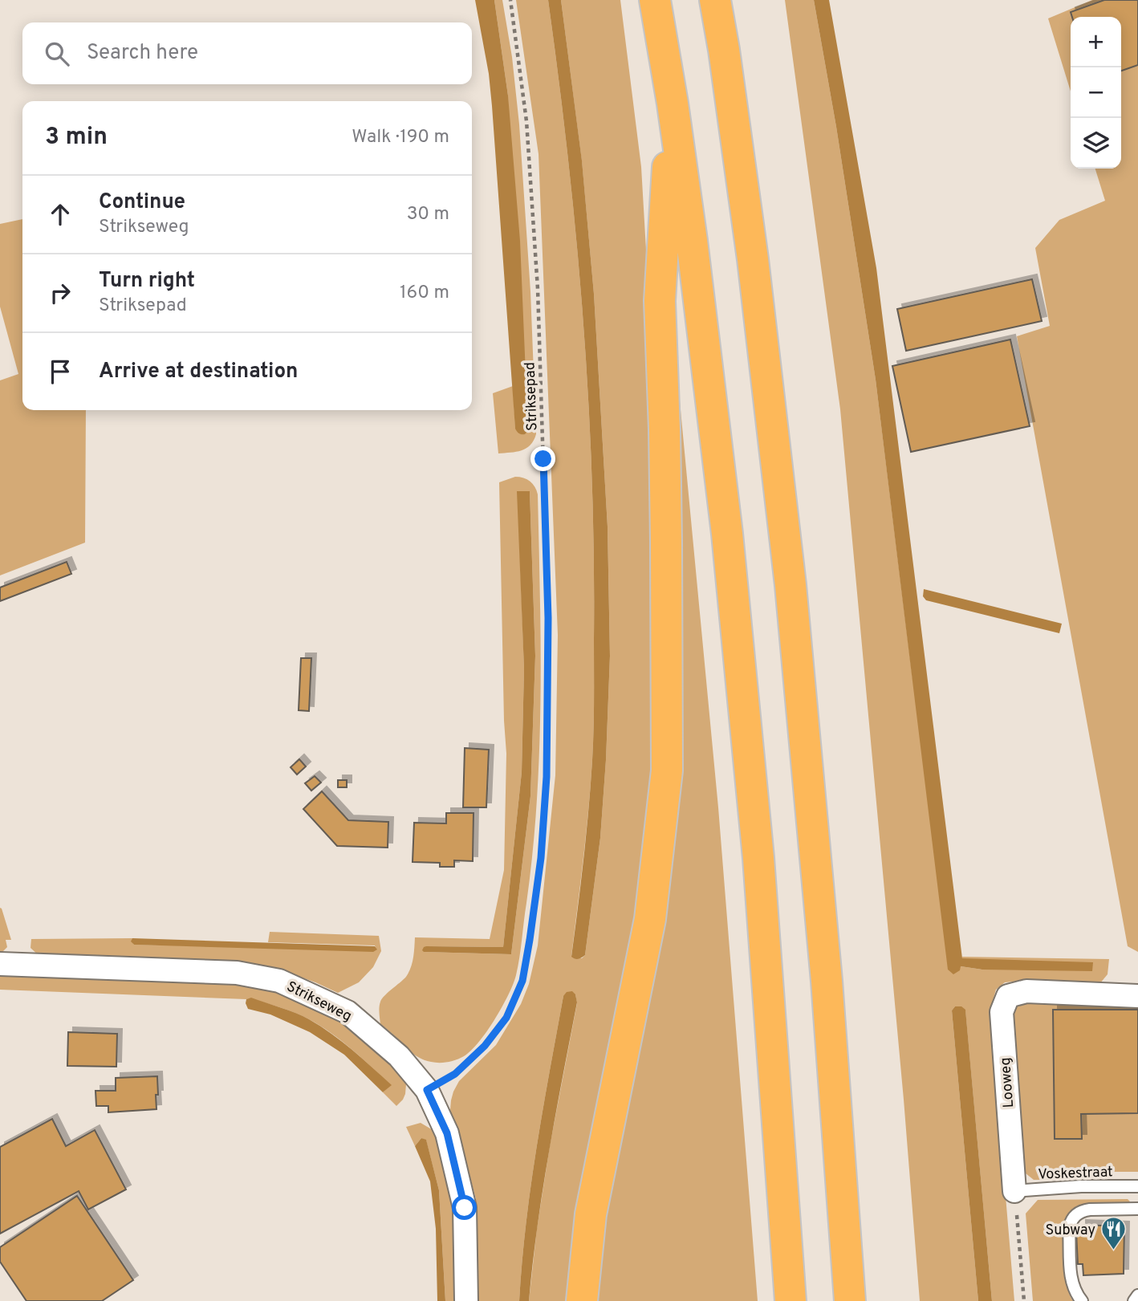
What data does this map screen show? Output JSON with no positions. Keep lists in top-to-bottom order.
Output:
{
  "streets": {
    "street": ["Strikseweg", "Looweg"],
    "lane": ["Voskestraat"],
    "path": ["Striksepad"]
  },
  "crossings": [
    ["Striksepad", "Strikseweg"],
    ["Looweg", "Voskestraat"]
  ],
  "places": {
    "restaurant": ["Subway"]
  },
  "page": {
    "map_buttons": ["+", "−"],
    "search": "Search here",
    "heading": ["3 min", "Walk · 190 m"],
    "list": [
      ["Continue", "Strikseweg", "30 m"],
      ["Turn right", "Striksepad", "160 m"],
      "Arrive at destination"
    ]
  }
}
